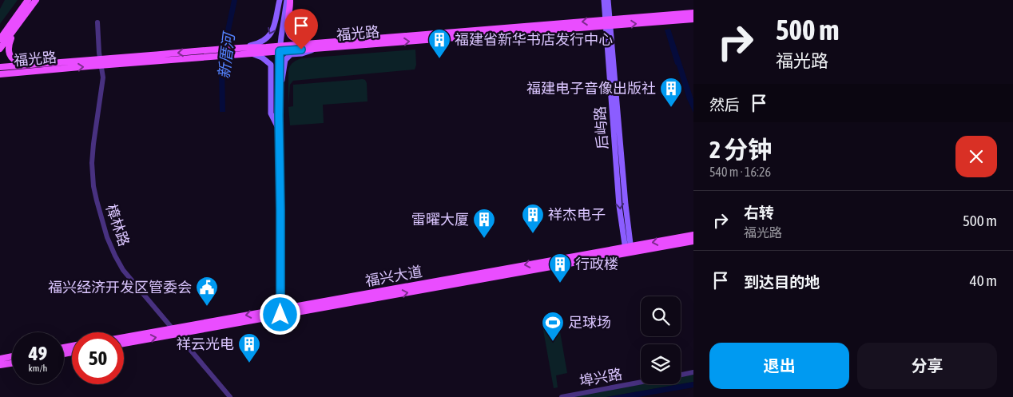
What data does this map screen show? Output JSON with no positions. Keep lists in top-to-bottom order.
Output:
{
  "streets": {
    "main road": ["福光路", "后屿路", "福兴大道"],
    "street": ["樟林路", "埠兴路"]
  },
  "crossings": [
    ["福光路", "后屿路"],
    ["福光路", "樟林路"],
    ["后屿路", "福兴大道"],
    ["樟林路", "福兴大道"]
  ],
  "water": ["新厝河"],
  "places": {
    "building": [
      "福建省新华书店发行中心",
      "福建电子音像出版社",
      "祥杰电子",
      "雷曜大厦",
      "行政楼",
      "祥云光电"
    ],
    "public building": ["福兴经济开发区管委会"],
    "sports": ["足球场"]
  },
  "page": {
    "turn": ["500 m", "福光路"],
    "then": "然后",
    "heading": ["2 分钟", "540 m · 16:26"],
    "list": [
      {
        "name": "右转",
        "note": "福光路",
        "value": "500 m"
      },
      {
        "name": "到达目的地",
        "value": "40 m"
      }
    ],
    "speed": "49 km/h",
    "limit": "50",
    "buttons": ["退出", "分享"]
  }
}
